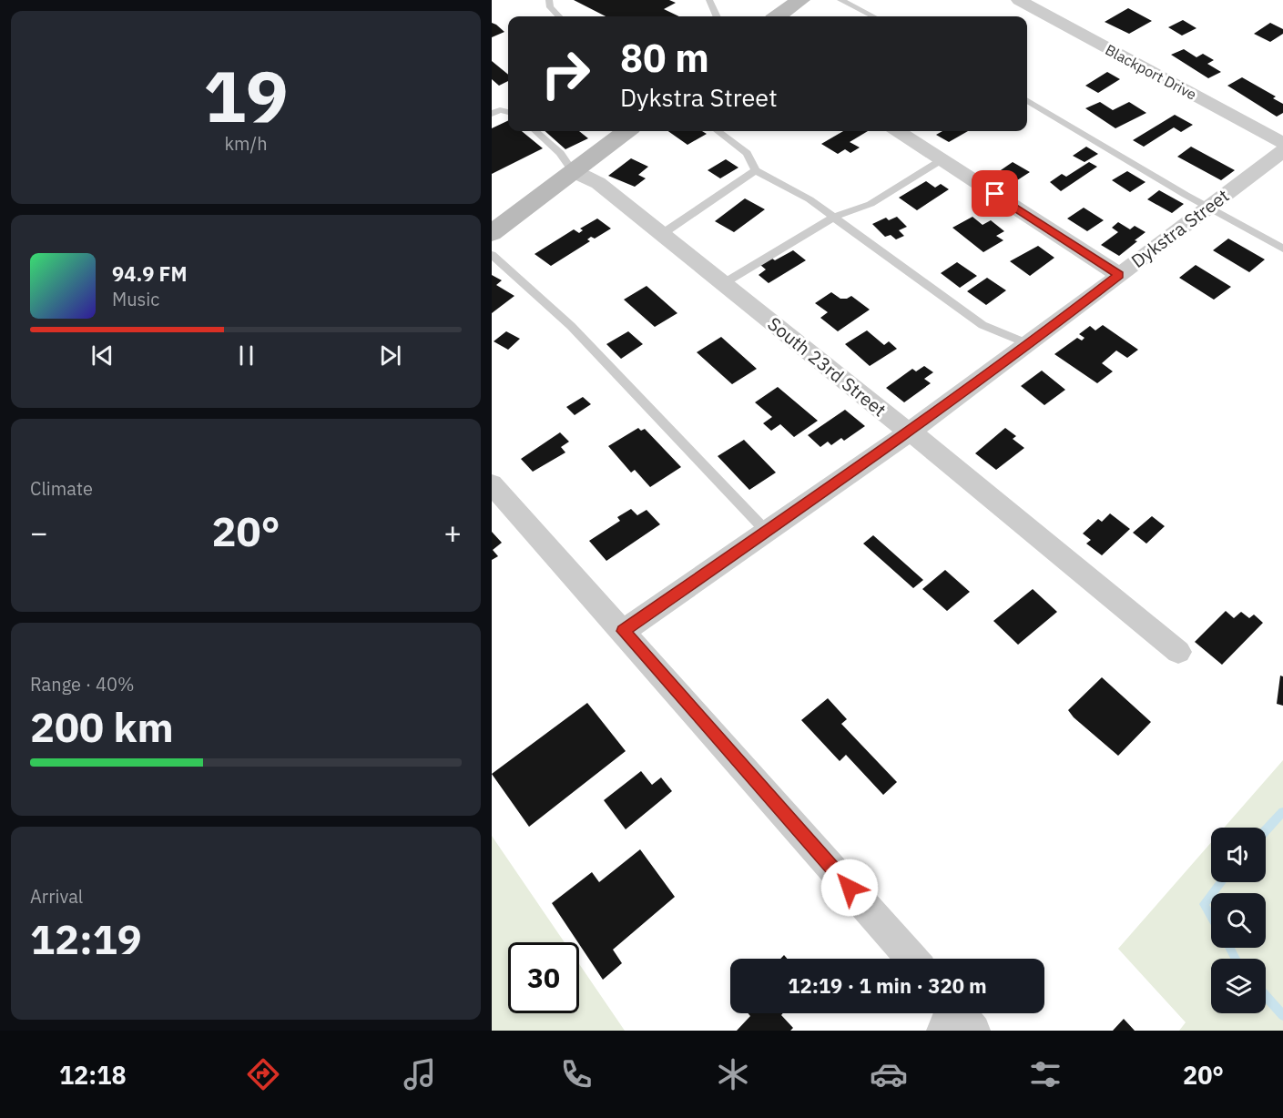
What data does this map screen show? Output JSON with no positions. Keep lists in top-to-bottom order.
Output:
{
  "streets": {
    "street": ["Blackport Drive", "Dykstra Street", "South 23rd Street"]
  },
  "crossings": [
    ["Dykstra Street", "South 23rd Street"]
  ],
  "page": {
    "tile": [
      ["19", "km/h"],
      "Climate",
      ["Range · 40%", "200 km"],
      ["Arrival", "12:19"]
    ],
    "turn": ["80 m", "Dykstra Street"],
    "song": ["94.9 FM", "Music"],
    "heat": ["−", "20°", "+"],
    "limit": "30",
    "trip": "12:19 · 1 min · 320 m",
    "tabs": ["12:18", "20°"]
  }
}
